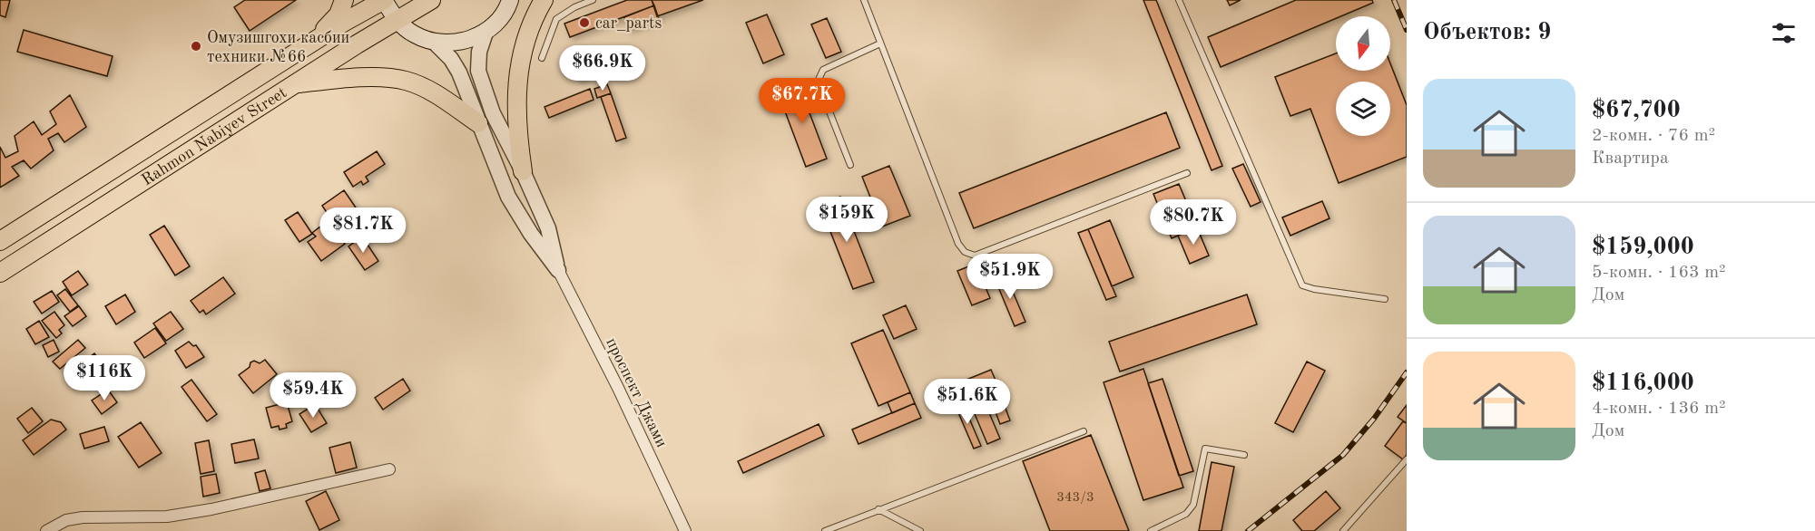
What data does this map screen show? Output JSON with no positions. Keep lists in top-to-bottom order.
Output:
{
  "streets": {
    "main road": ["Rahmon Nabiyev Street"],
    "street": ["проспект Джами"]
  },
  "places": ["car_parts", "Омузишгохи касбии техники №66"],
  "house_numbers": ["343/3"],
  "north": "bottom",
  "page": {
    "heading": "Объектов: 9",
    "price": [
      "$66.9K",
      "$67.7K",
      "$159K",
      "$80.7K",
      "$81.7K",
      "$51.9K",
      "$116K",
      "$59.4K",
      "$51.6K"
    ],
    "list": [
      {
        "name": "$67,700",
        "note": "2-комн. · 76 m² · Квартира"
      },
      {
        "name": "$159,000",
        "note": "5-комн. · 163 m² · Дом"
      },
      {
        "name": "$116,000",
        "note": "4-комн. · 136 m² · Дом"
      }
    ]
  }
}
